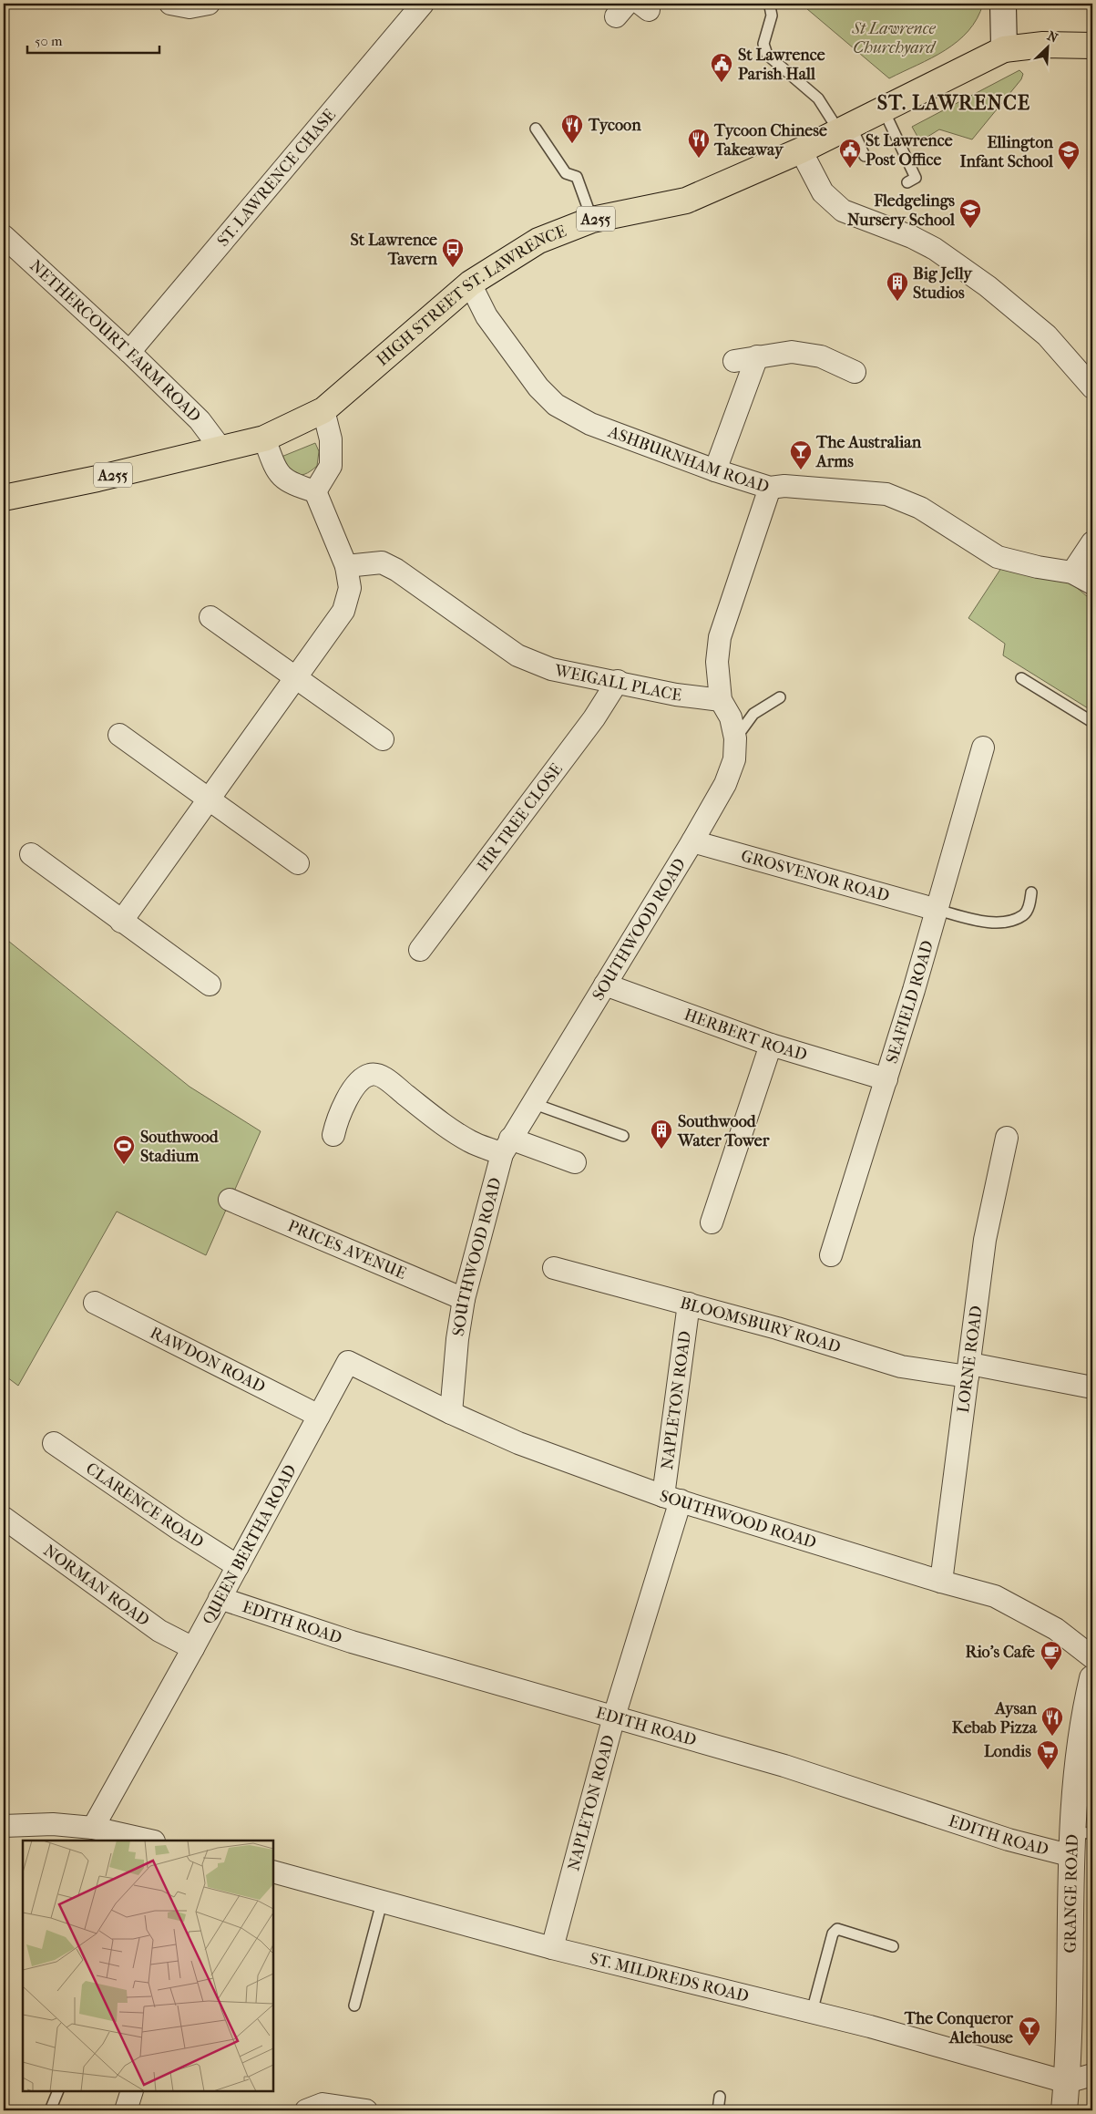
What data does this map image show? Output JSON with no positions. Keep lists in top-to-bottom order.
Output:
{
  "streets": {
    "main road": ["A255", "HIGH STREET ST. LAWRENCE"],
    "street": [
      "ST. LAWRENCE CHASE",
      "NETHERCOURT FARM ROAD",
      "ASHBURNHAM ROAD",
      "WEIGALL PLACE",
      "FIR TREE CLOSE",
      "GROSVENOR ROAD",
      "SOUTHWOOD ROAD",
      "SEAFIELD ROAD",
      "HERBERT ROAD",
      "PRICES AVENUE",
      "BLOOMSBURY ROAD",
      "RAWDON ROAD",
      "LORNE ROAD",
      "NAPLETON ROAD",
      "CLARENCE ROAD",
      "QUEEN BERTHA ROAD",
      "NORMAN ROAD",
      "EDITH ROAD",
      "GRANGE ROAD",
      "ST. MILDREDS ROAD"
    ]
  },
  "crossings": [
    ["ST. LAWRENCE CHASE", "NETHERCOURT FARM ROAD"],
    ["A255", "HIGH STREET ST. LAWRENCE"],
    ["A255", "NETHERCOURT FARM ROAD"],
    ["HIGH STREET ST. LAWRENCE", "NETHERCOURT FARM ROAD"],
    ["HIGH STREET ST. LAWRENCE", "ASHBURNHAM ROAD"],
    ["ASHBURNHAM ROAD", "SOUTHWOOD ROAD"],
    ["WEIGALL PLACE", "FIR TREE CLOSE"],
    ["WEIGALL PLACE", "SOUTHWOOD ROAD"],
    ["GROSVENOR ROAD", "SOUTHWOOD ROAD"],
    ["GROSVENOR ROAD", "SEAFIELD ROAD"],
    ["SOUTHWOOD ROAD", "HERBERT ROAD"],
    ["SOUTHWOOD ROAD", "PRICES AVENUE"],
    ["SOUTHWOOD ROAD", "LORNE ROAD"],
    ["SOUTHWOOD ROAD", "NAPLETON ROAD"],
    ["SOUTHWOOD ROAD", "QUEEN BERTHA ROAD"],
    ["SEAFIELD ROAD", "HERBERT ROAD"],
    ["BLOOMSBURY ROAD", "LORNE ROAD"],
    ["BLOOMSBURY ROAD", "NAPLETON ROAD"],
    ["RAWDON ROAD", "QUEEN BERTHA ROAD"],
    ["NAPLETON ROAD", "EDITH ROAD"],
    ["NAPLETON ROAD", "ST. MILDREDS ROAD"],
    ["CLARENCE ROAD", "QUEEN BERTHA ROAD"],
    ["QUEEN BERTHA ROAD", "NORMAN ROAD"],
    ["QUEEN BERTHA ROAD", "EDITH ROAD"],
    ["EDITH ROAD", "GRANGE ROAD"],
    ["GRANGE ROAD", "ST. MILDREDS ROAD"]
  ],
  "districts": ["ST. LAWRENCE"],
  "parks": ["St Lawrence Churchyard"],
  "places": {
    "public building": ["St Lawrence Parish Hall", "St Lawrence Post Office"],
    "restaurant": ["Tycoon", "Tycoon Chinese Takeaway", "Aysan Kebab Pizza"],
    "school or university": ["Ellington Infant School", "Fledgelings Nursery School"],
    "bus stop": ["St Lawrence Tavern"],
    "building": ["Big Jelly Studios", "Southwood Water Tower"],
    "bar": ["The Australian Arms", "The Conqueror Alehouse"],
    "sports": ["Southwood Stadium"],
    "cafe": ["Rio's Cafe"],
    "supermarket": ["Londis"]
  },
  "scale_bar": "50 m",
  "north": "top right"
}
